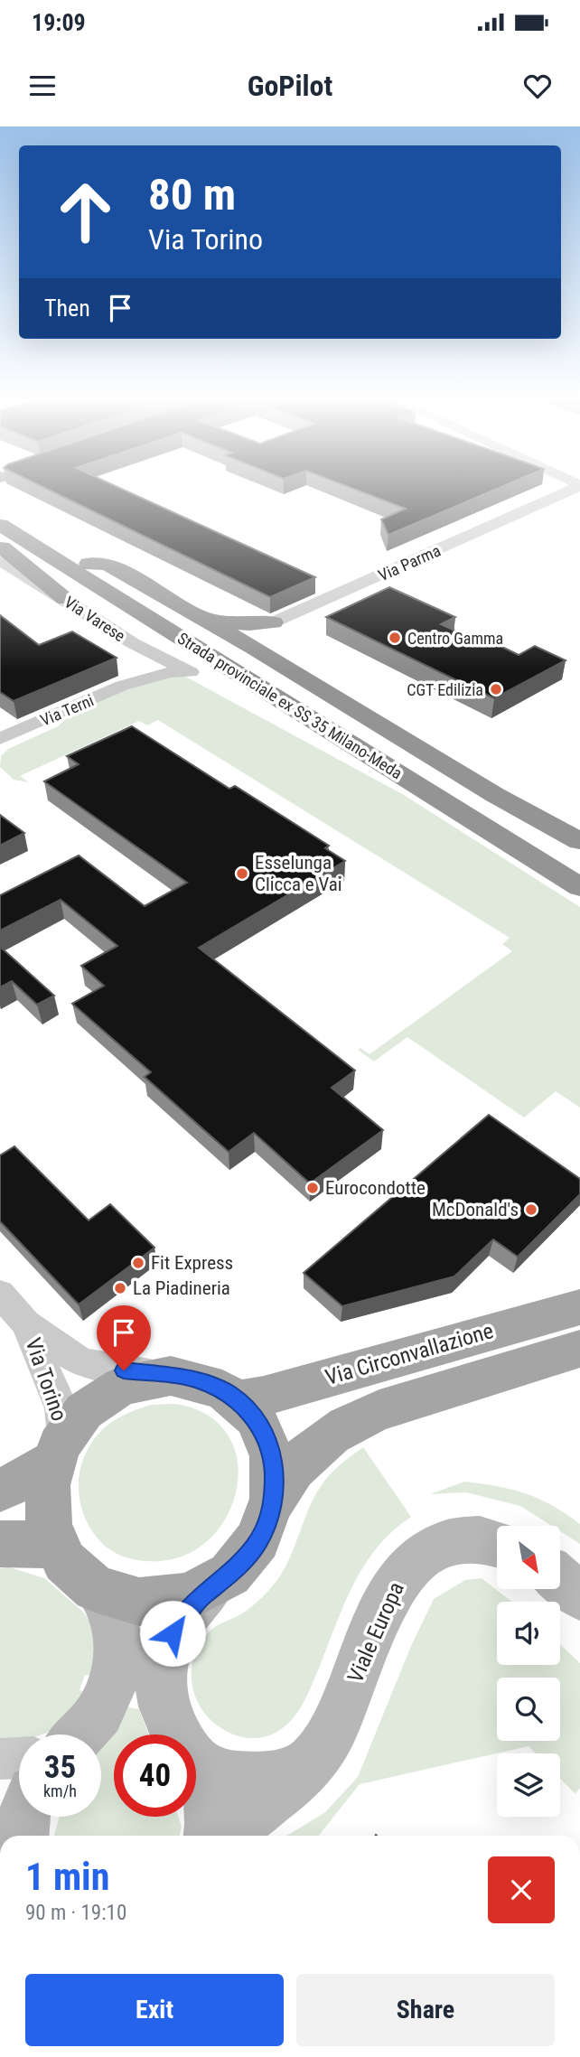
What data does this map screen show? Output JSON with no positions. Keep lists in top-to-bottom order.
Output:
{
  "streets": {
    "highway": ["Strada provinciale ex SS 35 Milano-Meda"],
    "main road": ["Via Circonvallazione"],
    "street": [
      "Via Parma",
      "Via Varese",
      "Via Terni",
      "Via Torino",
      "Viale Europa"
    ]
  },
  "crossings": [
    ["Via Varese", "Via Terni"]
  ],
  "places": [
    "Centro Gamma",
    "CGT Edilizia",
    "Esselunga Clicca e Vai",
    "Eurocondotte",
    "McDonald's",
    "Fit Express",
    "La Piadineria"
  ],
  "north": "bottom right",
  "page": {
    "status": "19:09",
    "header": "GoPilot",
    "turn": ["80 m", "Via Torino"],
    "then": "Then",
    "speed": "35 km/h",
    "limit": "40",
    "heading": ["1 min", "90 m · 19:10"],
    "buttons": ["Exit", "Share"]
  }
}
